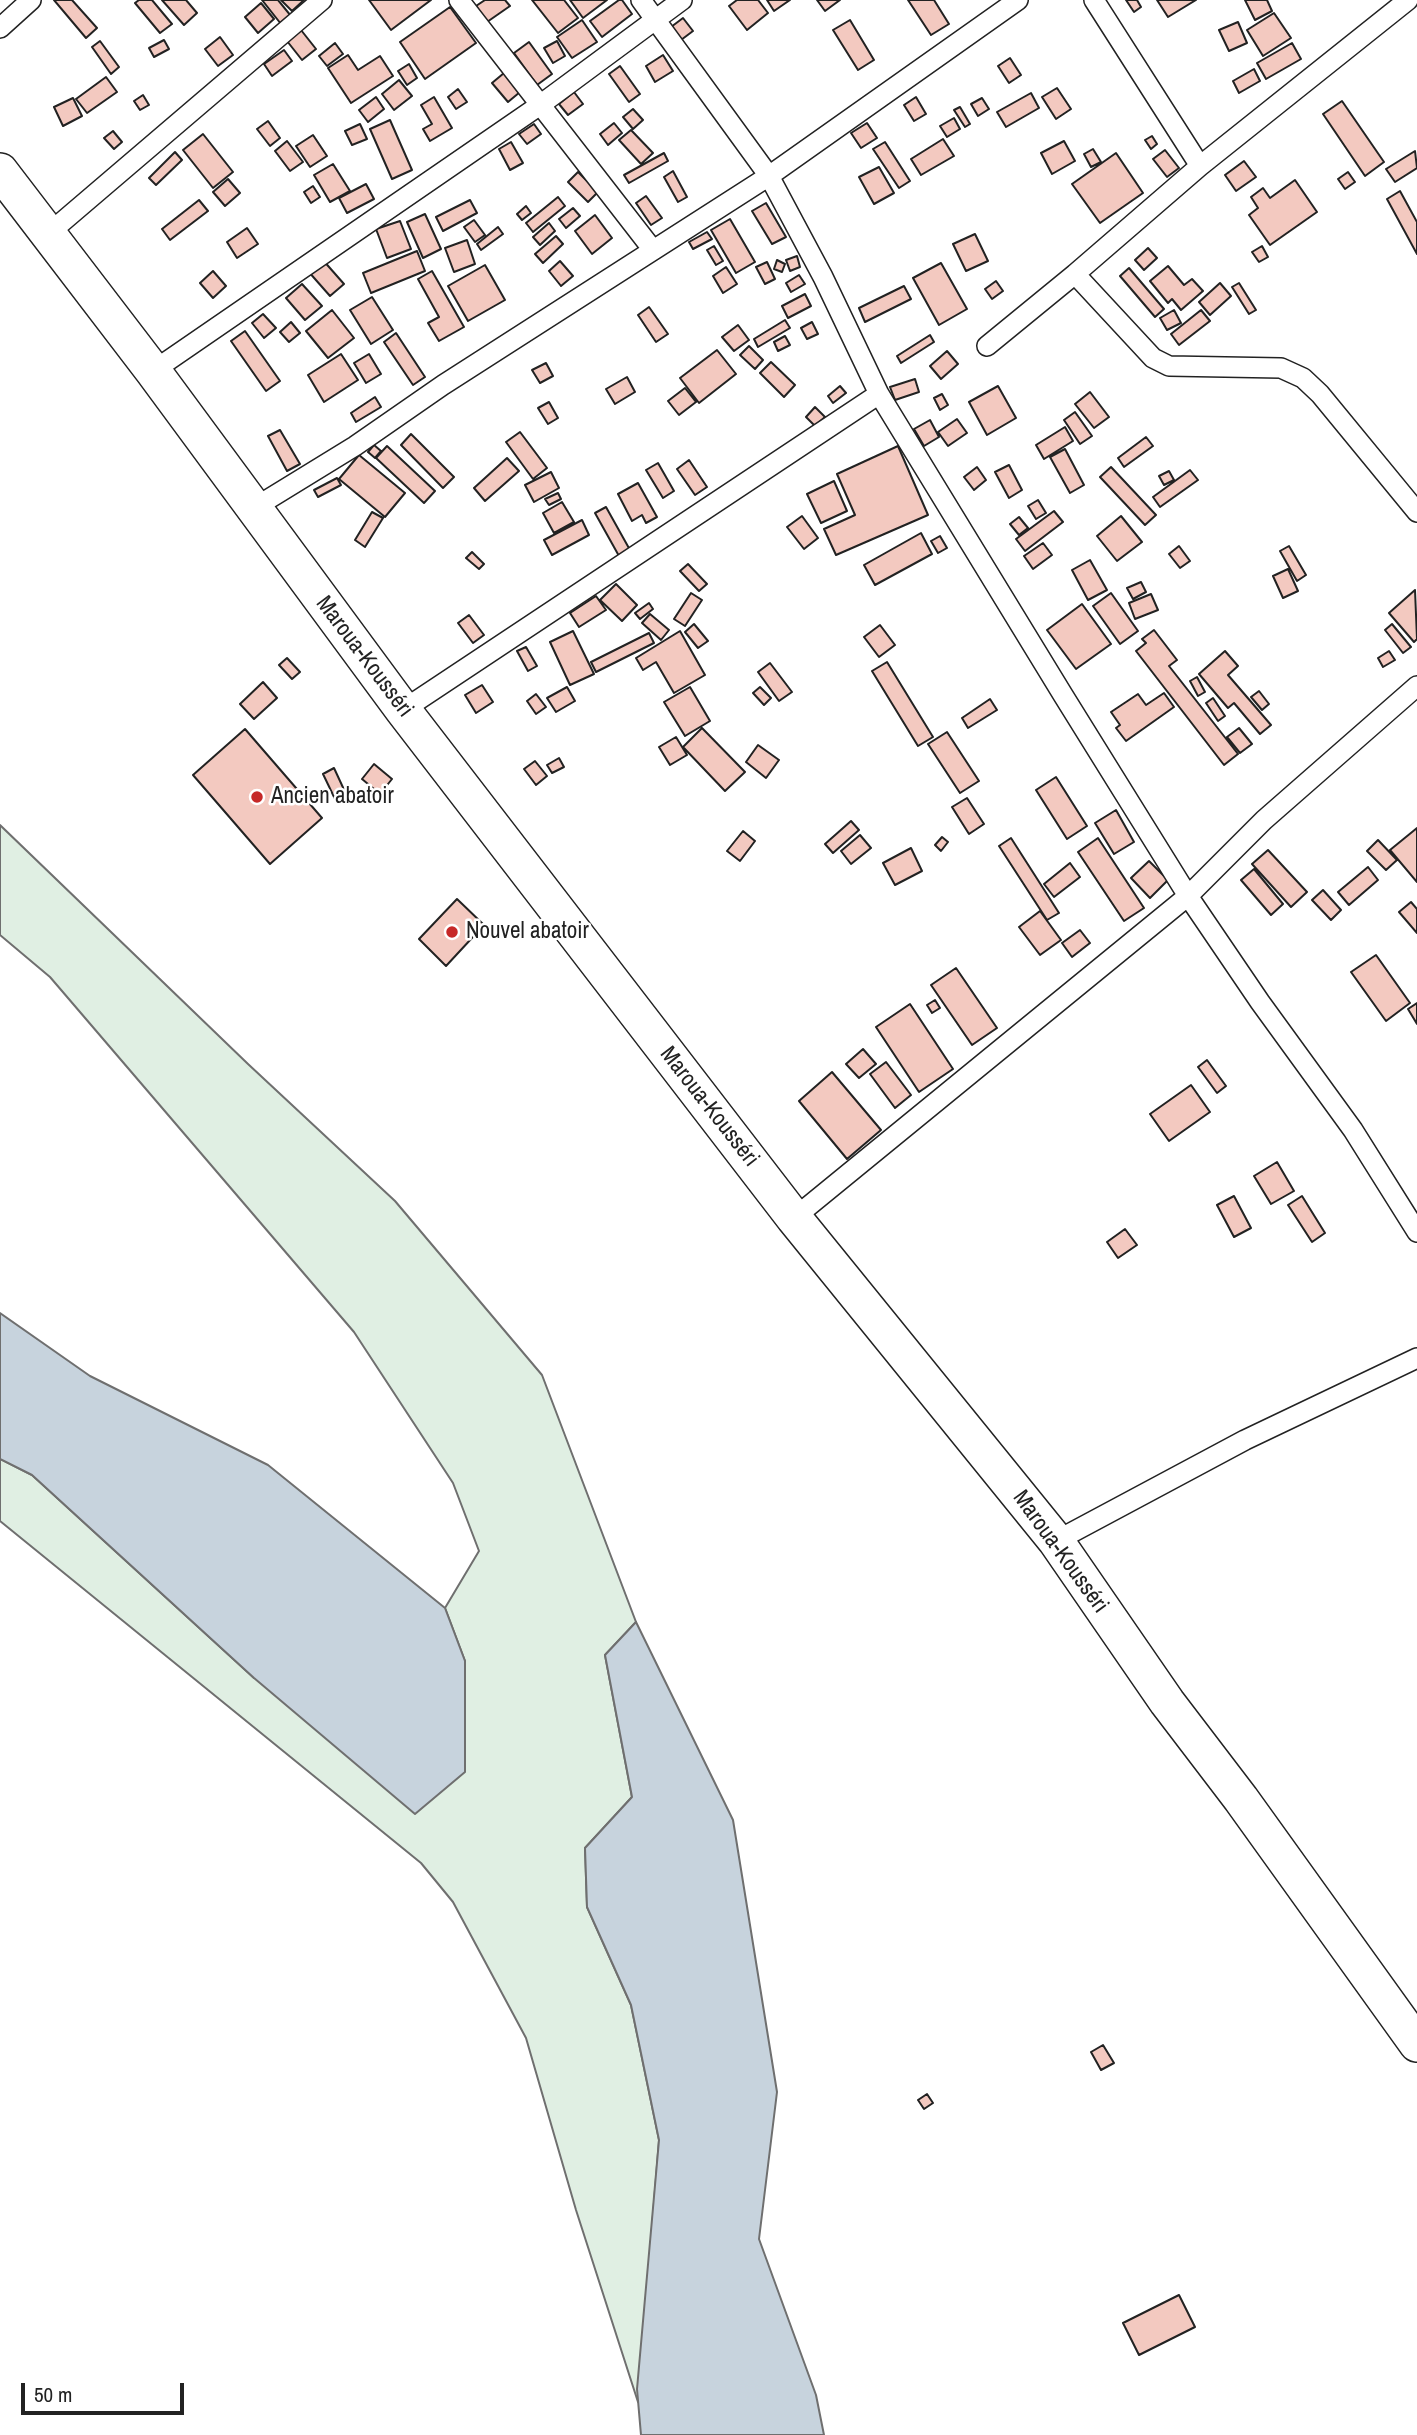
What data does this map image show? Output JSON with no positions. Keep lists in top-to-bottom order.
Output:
{
  "streets": {
    "highway": ["Maroua-Kousséri"]
  },
  "places": ["Ancien abatoir", "Nouvel abatoir"],
  "scale_bar": "50 m"
}
